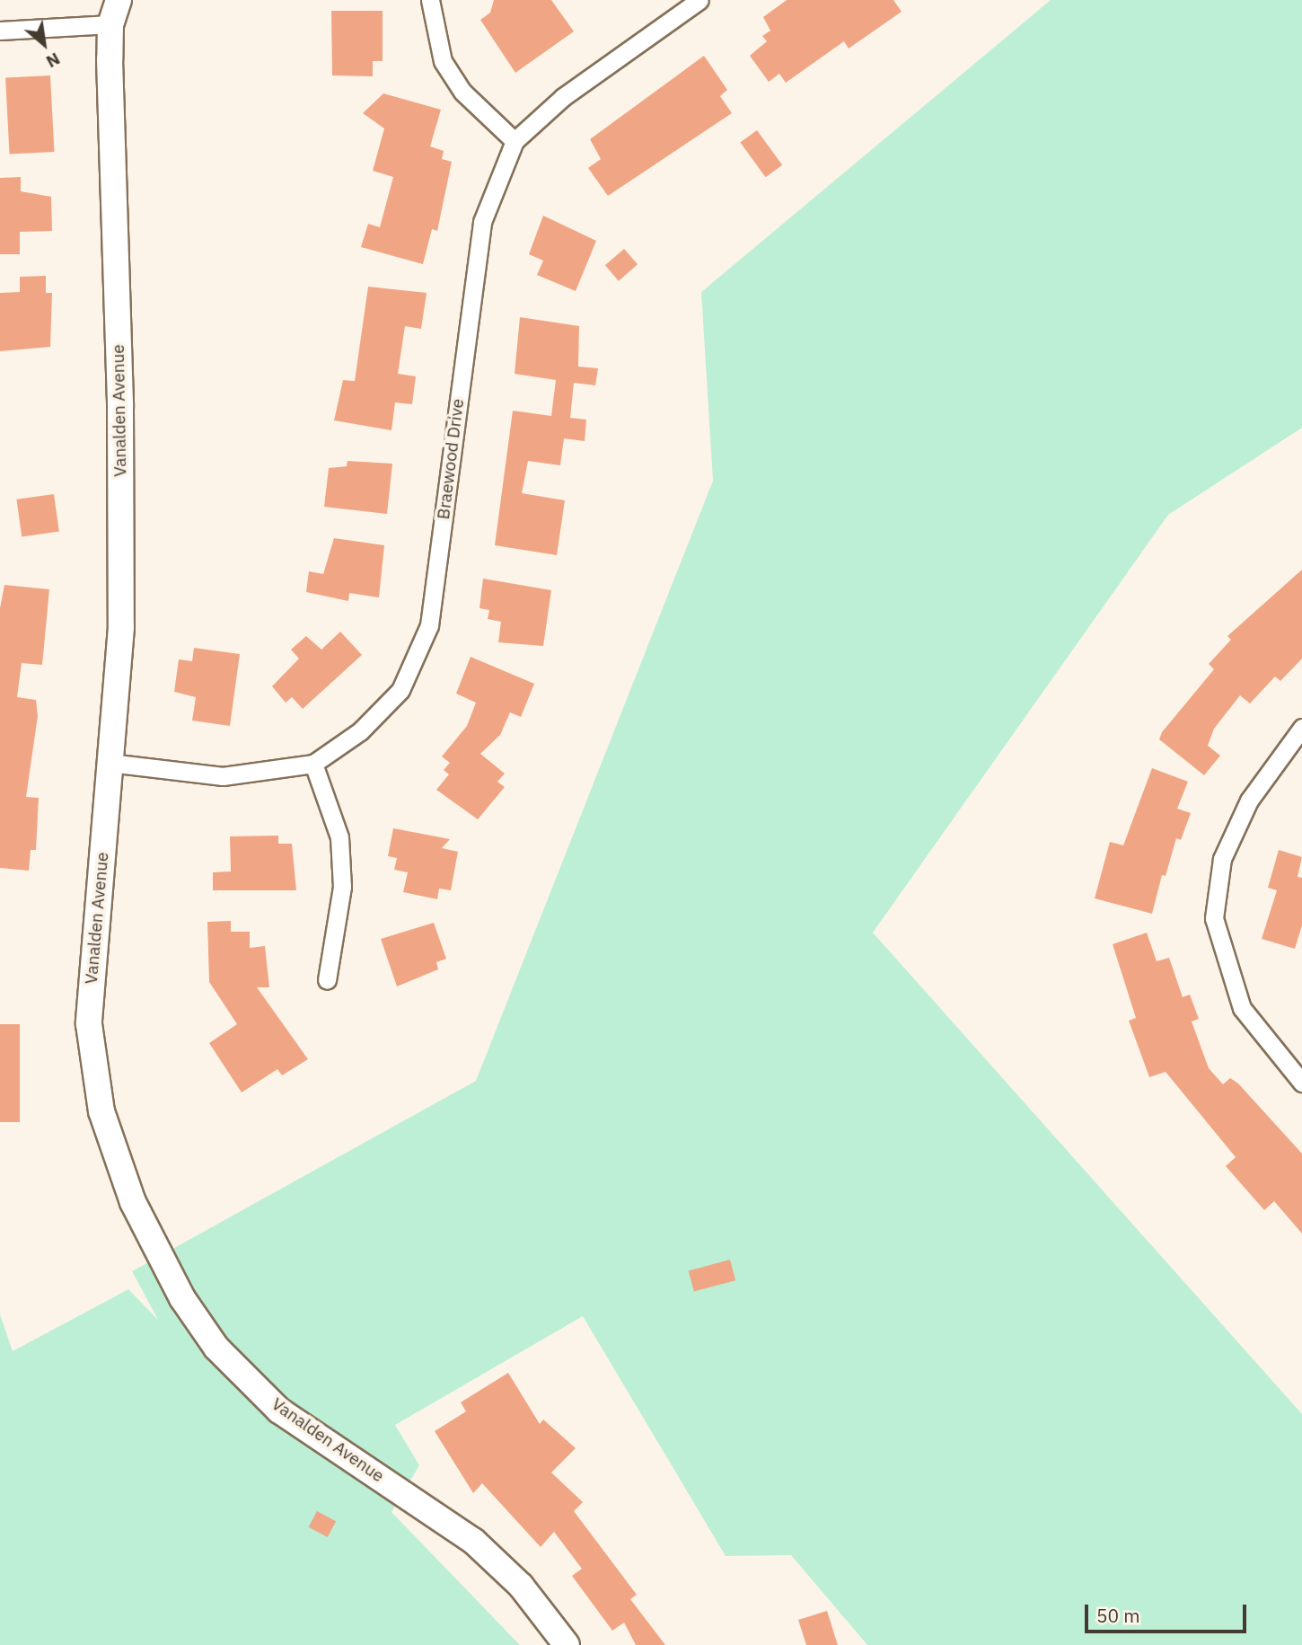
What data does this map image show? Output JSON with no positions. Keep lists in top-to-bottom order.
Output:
{
  "streets": {
    "main road": ["Vanalden Avenue"],
    "street": ["Braewood Drive"]
  },
  "crossings": [
    ["Vanalden Avenue", "Braewood Drive"]
  ],
  "scale_bar": "50 m",
  "north": "bottom right"
}
